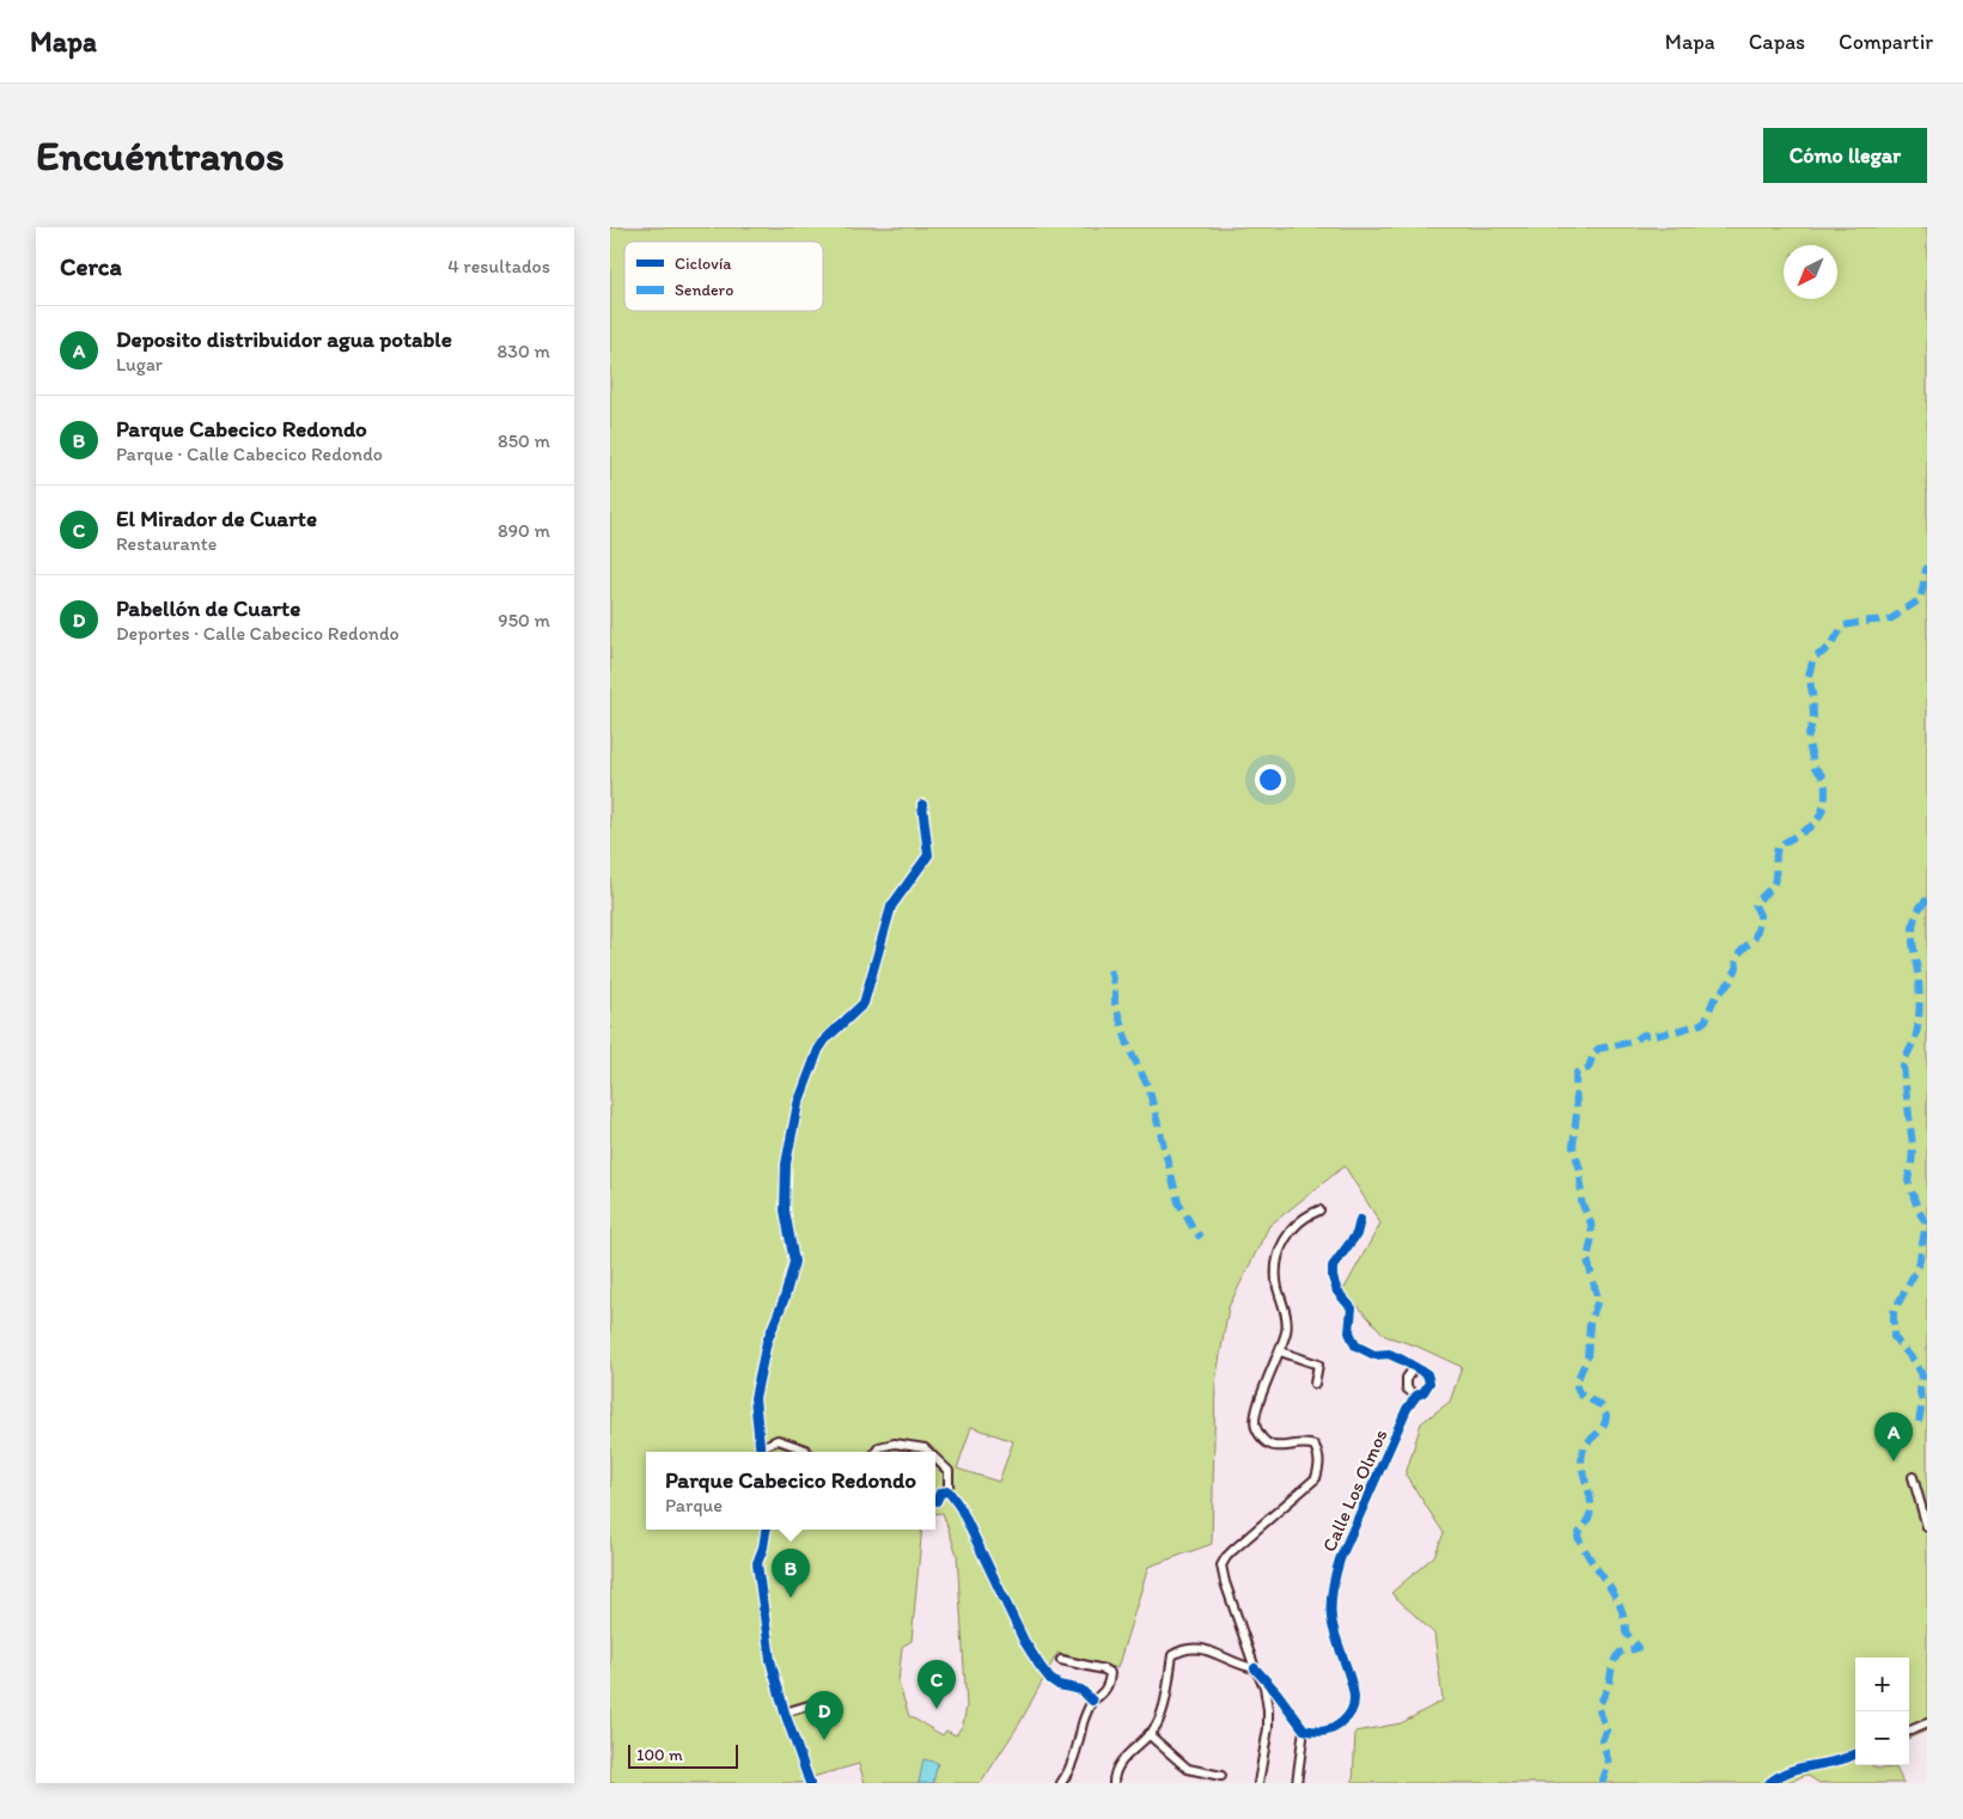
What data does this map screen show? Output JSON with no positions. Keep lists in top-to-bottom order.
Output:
{
  "streets": {
    "street": ["Calle Los Olmos"]
  },
  "legend": ["Ciclovía", "Sendero"],
  "scale_bar": "100 m",
  "north": "bottom left",
  "page": {
    "header": "Mapa",
    "nav": ["Mapa", "Capas", "Compartir"],
    "buttons": "Cómo llegar",
    "title": "Encuéntranos",
    "heading": ["Cerca", "4 resultados"],
    "list": [
      {
        "mark": "A",
        "name": "Deposito distribuidor agua potable",
        "note": "Lugar",
        "value": "830 m"
      },
      {
        "mark": "B",
        "name": "Parque Cabecico Redondo",
        "note": "Parque · Calle Cabecico Redondo",
        "value": "850 m"
      },
      {
        "mark": "C",
        "name": "El Mirador de Cuarte",
        "note": "Restaurante",
        "value": "890 m"
      },
      {
        "mark": "D",
        "name": "Pabellón de Cuarte",
        "note": "Deportes · Calle Cabecico Redondo",
        "value": "950 m"
      }
    ],
    "pins": [
      "A",
      "B",
      "C",
      "D"
    ],
    "popup": ["Parque Cabecico Redondo", "Parque"],
    "map_buttons": ["+", "−"],
    "scale": "100 m"
  }
}
